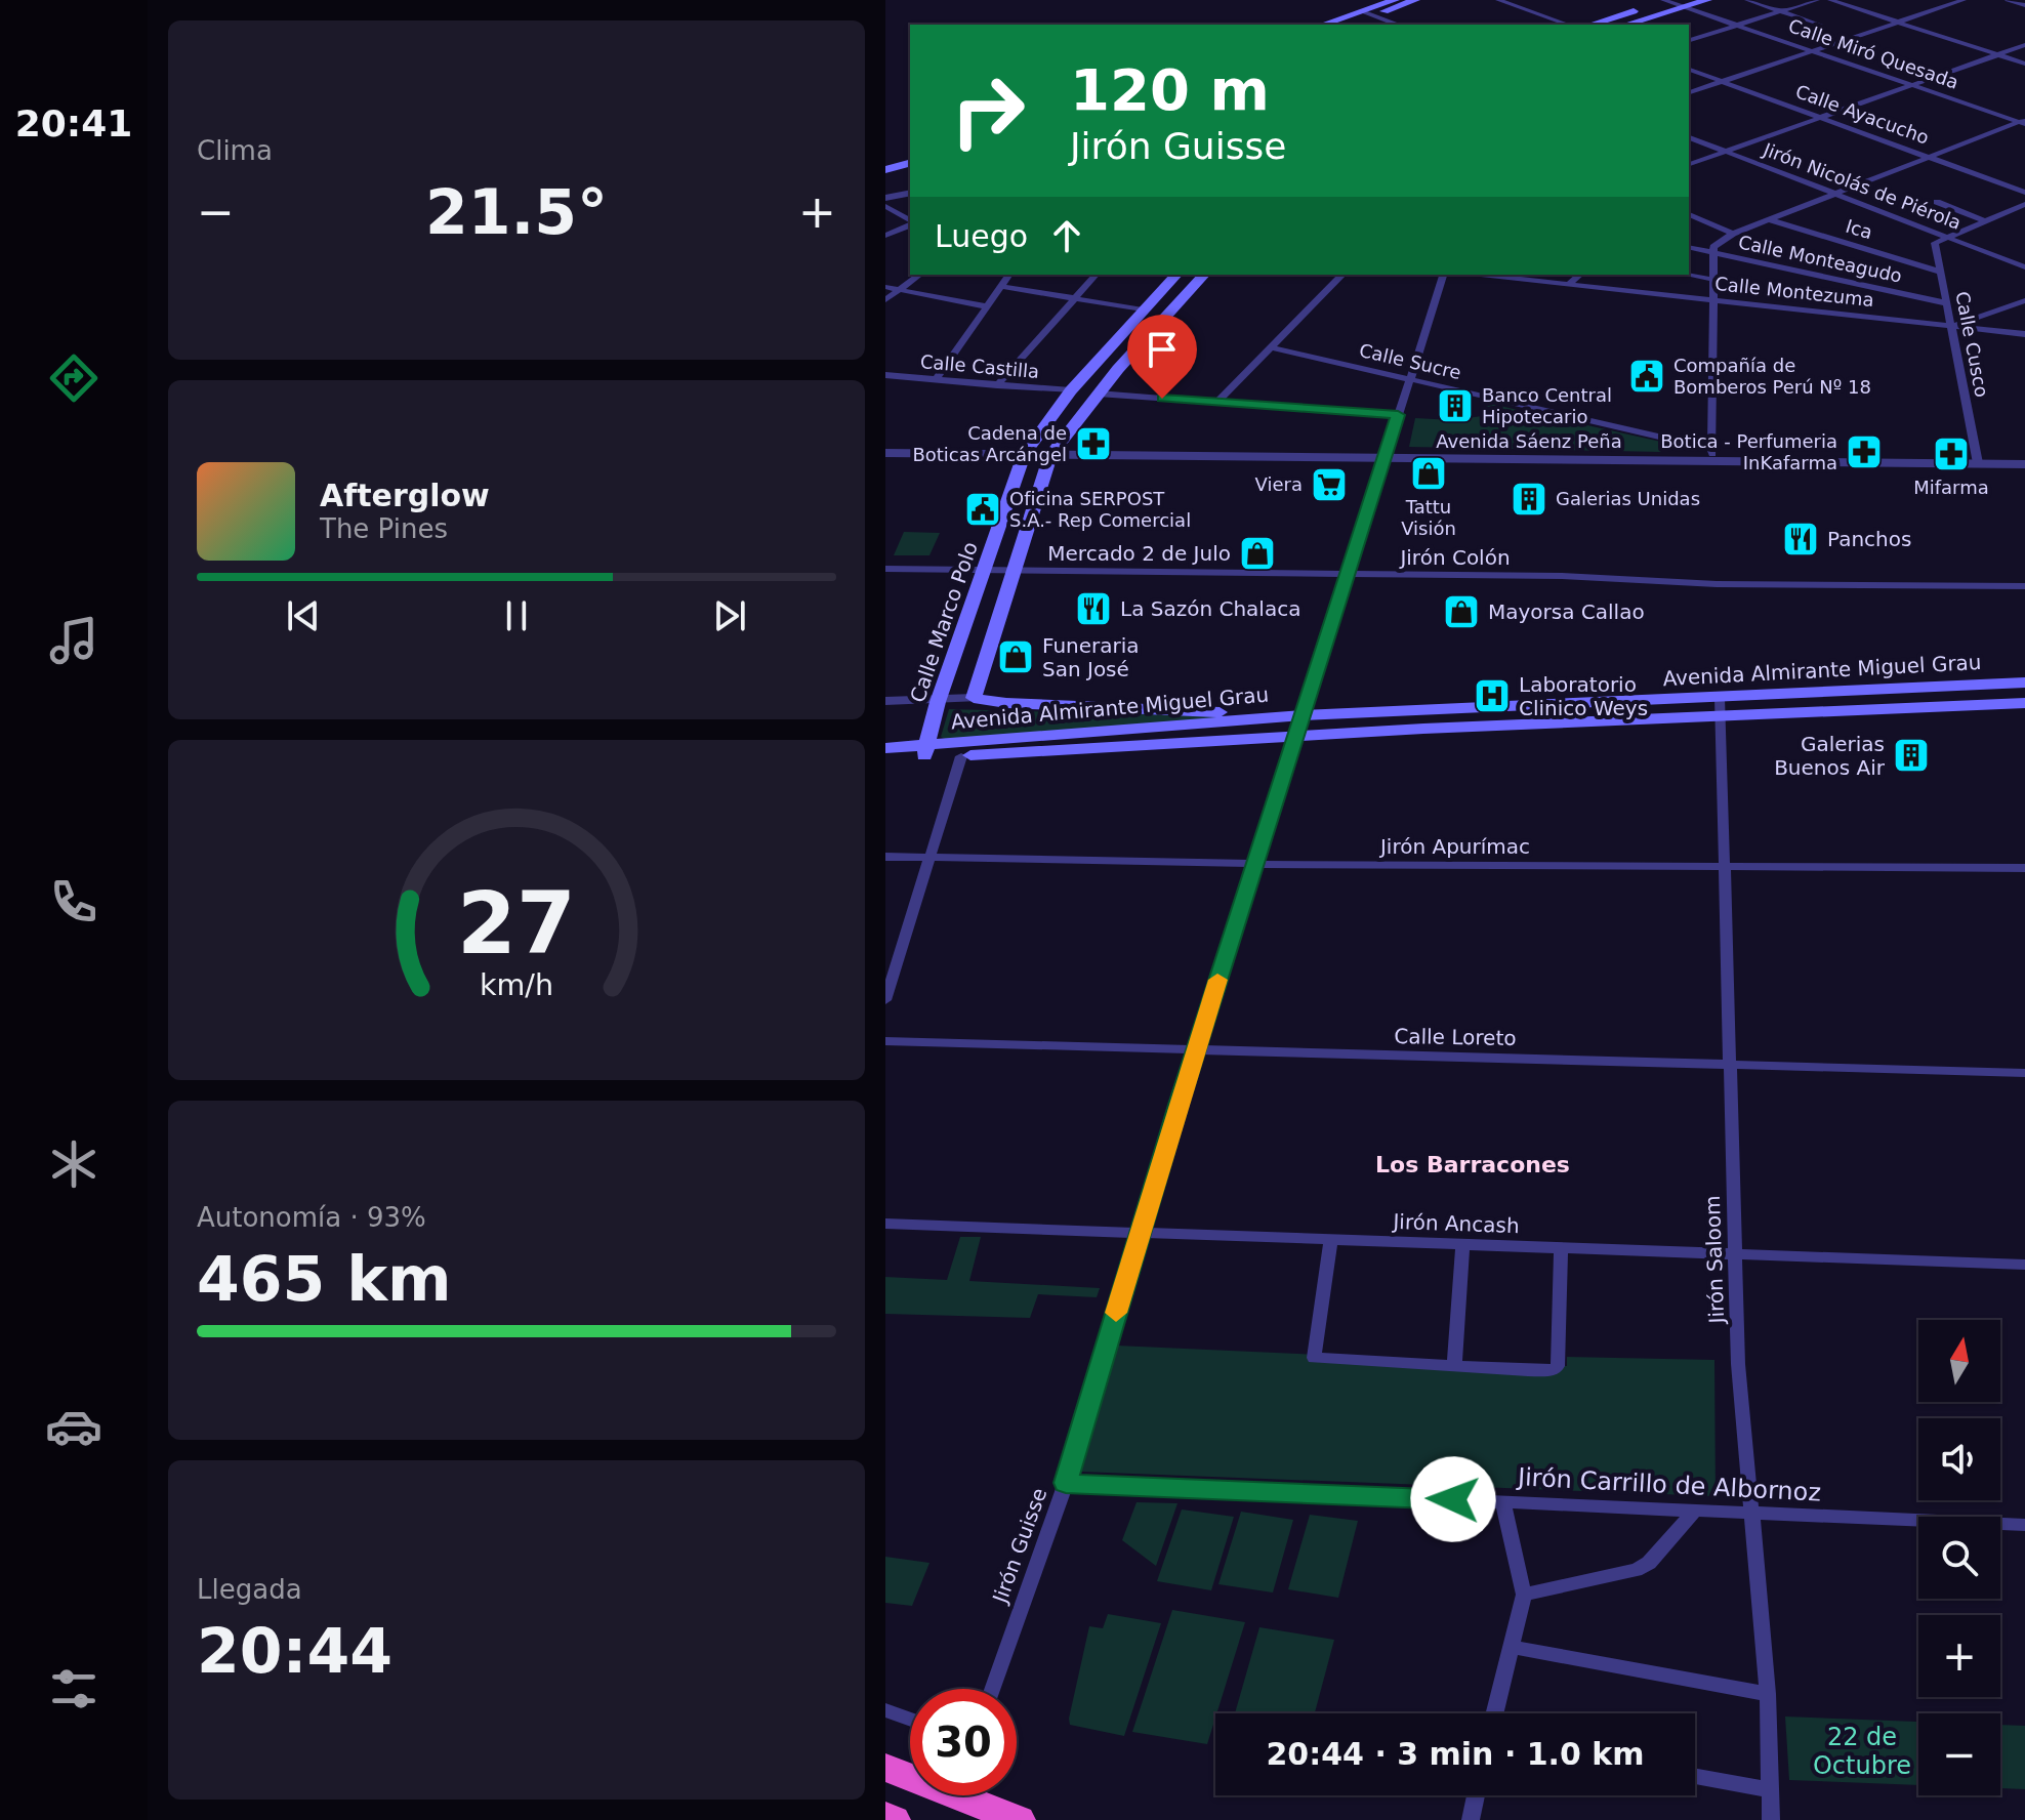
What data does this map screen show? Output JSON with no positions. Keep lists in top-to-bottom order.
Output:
{
  "streets": {
    "main road": ["Calle Marco Polo", "Avenida Almirante Miguel Grau"],
    "street": [
      "Calle Miró Quesada",
      "Calle Ayacucho",
      "Jirón Nicolás de Piérola",
      "Ica",
      "Calle Monteagudo",
      "Calle Montezuma",
      "Calle Cusco",
      "Calle Sucre",
      "Calle Castilla",
      "Avenida Sáenz Peña",
      "Jirón Colón",
      "Jirón Apurímac",
      "Calle Loreto",
      "Jirón Ancash",
      "Jirón Saloom",
      "Jirón Carrillo de Albornoz",
      "Jirón Guisse"
    ]
  },
  "crossings": [
    ["Jirón Nicolás de Piérola", "Calle Cusco"],
    ["Ica", "Calle Cusco"],
    ["Calle Monteagudo", "Calle Cusco"],
    ["Calle Montezuma", "Calle Cusco"],
    ["Calle Cusco", "Avenida Sáenz Peña"],
    ["Calle Sucre", "Avenida Sáenz Peña"],
    ["Calle Sucre", "Jirón Guisse"],
    ["Calle Castilla", "Calle Marco Polo"],
    ["Avenida Sáenz Peña", "Calle Marco Polo"],
    ["Avenida Sáenz Peña", "Jirón Guisse"],
    ["Jirón Colón", "Calle Marco Polo"],
    ["Jirón Colón", "Jirón Guisse"],
    ["Calle Marco Polo", "Avenida Almirante Miguel Grau"],
    ["Avenida Almirante Miguel Grau", "Jirón Saloom"],
    ["Avenida Almirante Miguel Grau", "Jirón Guisse"],
    ["Jirón Apurímac", "Jirón Saloom"],
    ["Jirón Apurímac", "Jirón Guisse"],
    ["Calle Loreto", "Jirón Saloom"],
    ["Calle Loreto", "Jirón Guisse"],
    ["Jirón Ancash", "Jirón Saloom"],
    ["Jirón Ancash", "Jirón Guisse"],
    ["Jirón Saloom", "Jirón Carrillo de Albornoz"],
    ["Jirón Carrillo de Albornoz", "Jirón Guisse"]
  ],
  "districts": ["Los Barracones"],
  "parks": ["22 de Octubre"],
  "places": {
    "public building": ["Compañía de Bomberos Perú Nº 18", "Oficina SERPOST S.A.- Rep Comercial"],
    "building": ["Banco Central Hipotecario", "Galerias Unidas", "Galerias Buenos Air"],
    "pharmacy": ["Cadena de Boticas Arcángel", "Botica - Perfumeria InKafarma", "Mifarma"],
    "shop": [
      "Tattu Visión",
      "Mercado 2 de Julo",
      "Mayorsa Callao",
      "Funeraria San José"
    ],
    "supermarket": ["Viera"],
    "restaurant": ["Panchos", "La Sazón Chalaca"],
    "hospital": ["Laboratorio Clinico Weys"]
  },
  "north": "top",
  "page": {
    "tabs": "20:41",
    "tile": [
      "Clima",
      ["Autonomía · 93%", "465 km"],
      ["Llegada", "20:44"]
    ],
    "turn": ["120 m", "Jirón Guisse"],
    "heat": ["−", "21.5°", "+"],
    "then": "Luego",
    "song": ["Afterglow", "The Pines"],
    "map_buttons": ["+", "−"],
    "limit": "30",
    "trip": "20:44 · 3 min · 1.0 km",
    "gauge": ["27", "km/h"]
  }
}
